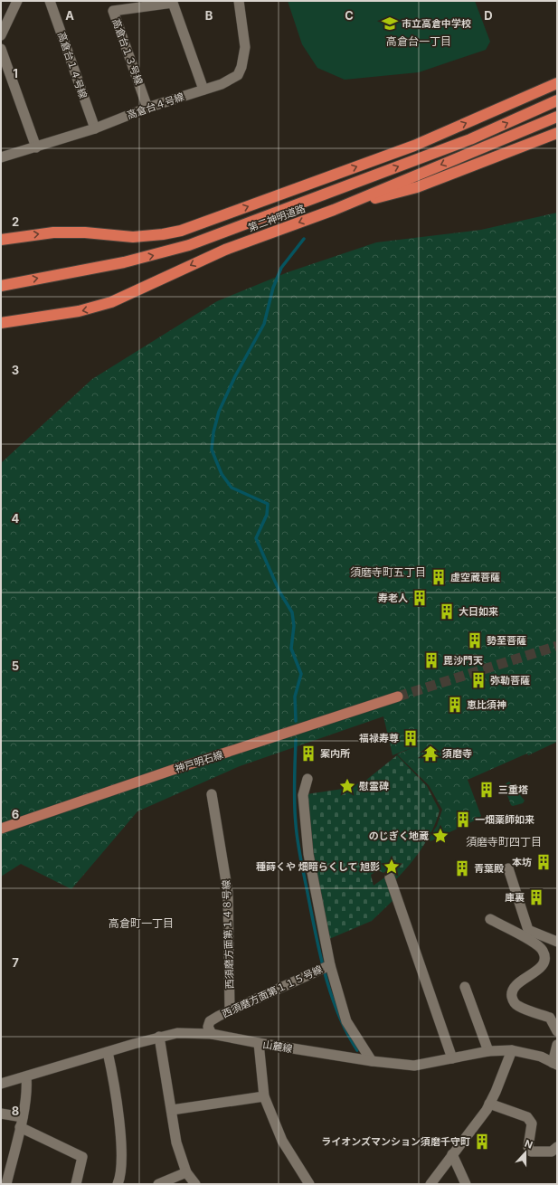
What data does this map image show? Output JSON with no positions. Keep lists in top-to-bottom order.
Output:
{
  "streets": {
    "highway": ["第二神明道路"],
    "main road": ["神戸明石線"],
    "street": [
      "高倉台１３号線",
      "高倉台１４号線",
      "高倉台４号線",
      "西須磨方面第１４８号線",
      "西須磨方面第１１５号線",
      "山麓線"
    ]
  },
  "crossings": [
    ["高倉台１３号線", "高倉台４号線"],
    ["高倉台１４号線", "高倉台４号線"],
    ["西須磨方面第１４８号線", "西須磨方面第１１５号線"],
    ["西須磨方面第１１５号線", "山麓線"]
  ],
  "districts": [
    "高倉台一丁目",
    "須磨寺町五丁目",
    "須磨寺町四丁目",
    "高倉町一丁目"
  ],
  "places": {
    "school or university": ["市立高倉中学校"],
    "building": [
      "虚空蔵菩薩",
      "寿老人",
      "大日如来",
      "勢至菩薩",
      "毘沙門天",
      "弥勒菩薩",
      "恵比須神",
      "福禄寿尊",
      "案内所",
      "三重塔",
      "一畑薬師如来",
      "本坊",
      "青葉殿",
      "庫裏",
      "ライオンズマンション須磨千守町"
    ],
    "temple": ["須磨寺"],
    "place": ["慰霊碑", "のじぎく地蔵", "種蒔くや 畑暗らくして 旭影"]
  },
  "north": "top",
  "grid": {
    "columns": [
      "A",
      "B",
      "C",
      "D"
    ],
    "rows": [
      "1",
      "2",
      "3",
      "4",
      "5",
      "6",
      "7",
      "8"
    ]
  }
}
